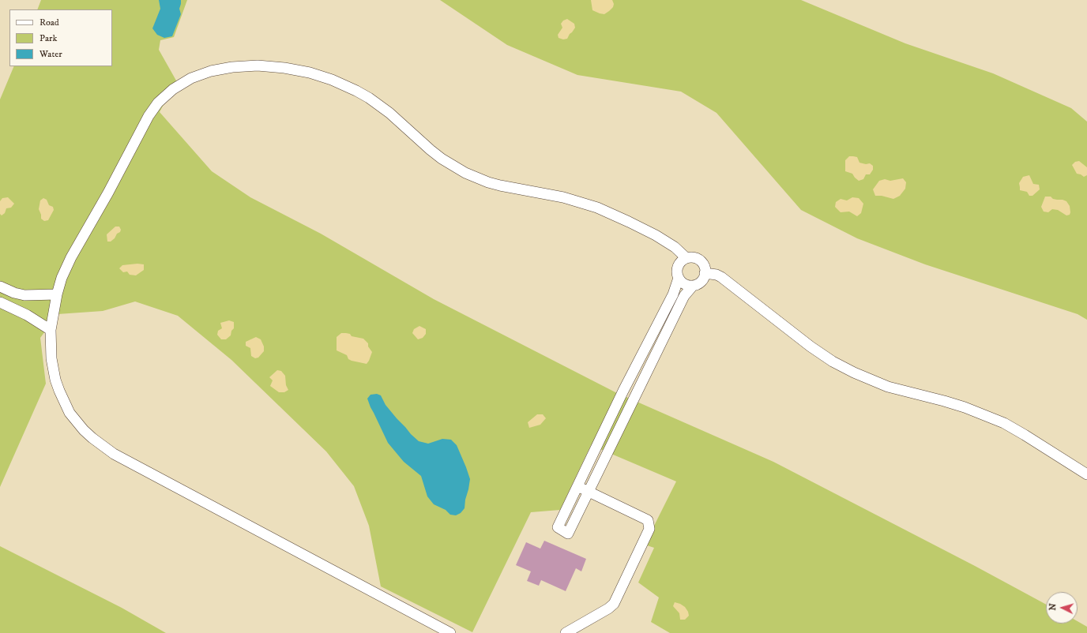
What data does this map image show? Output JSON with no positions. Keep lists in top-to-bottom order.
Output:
{
  "legend": ["Road", "Park", "Water"],
  "north": "left"
}
